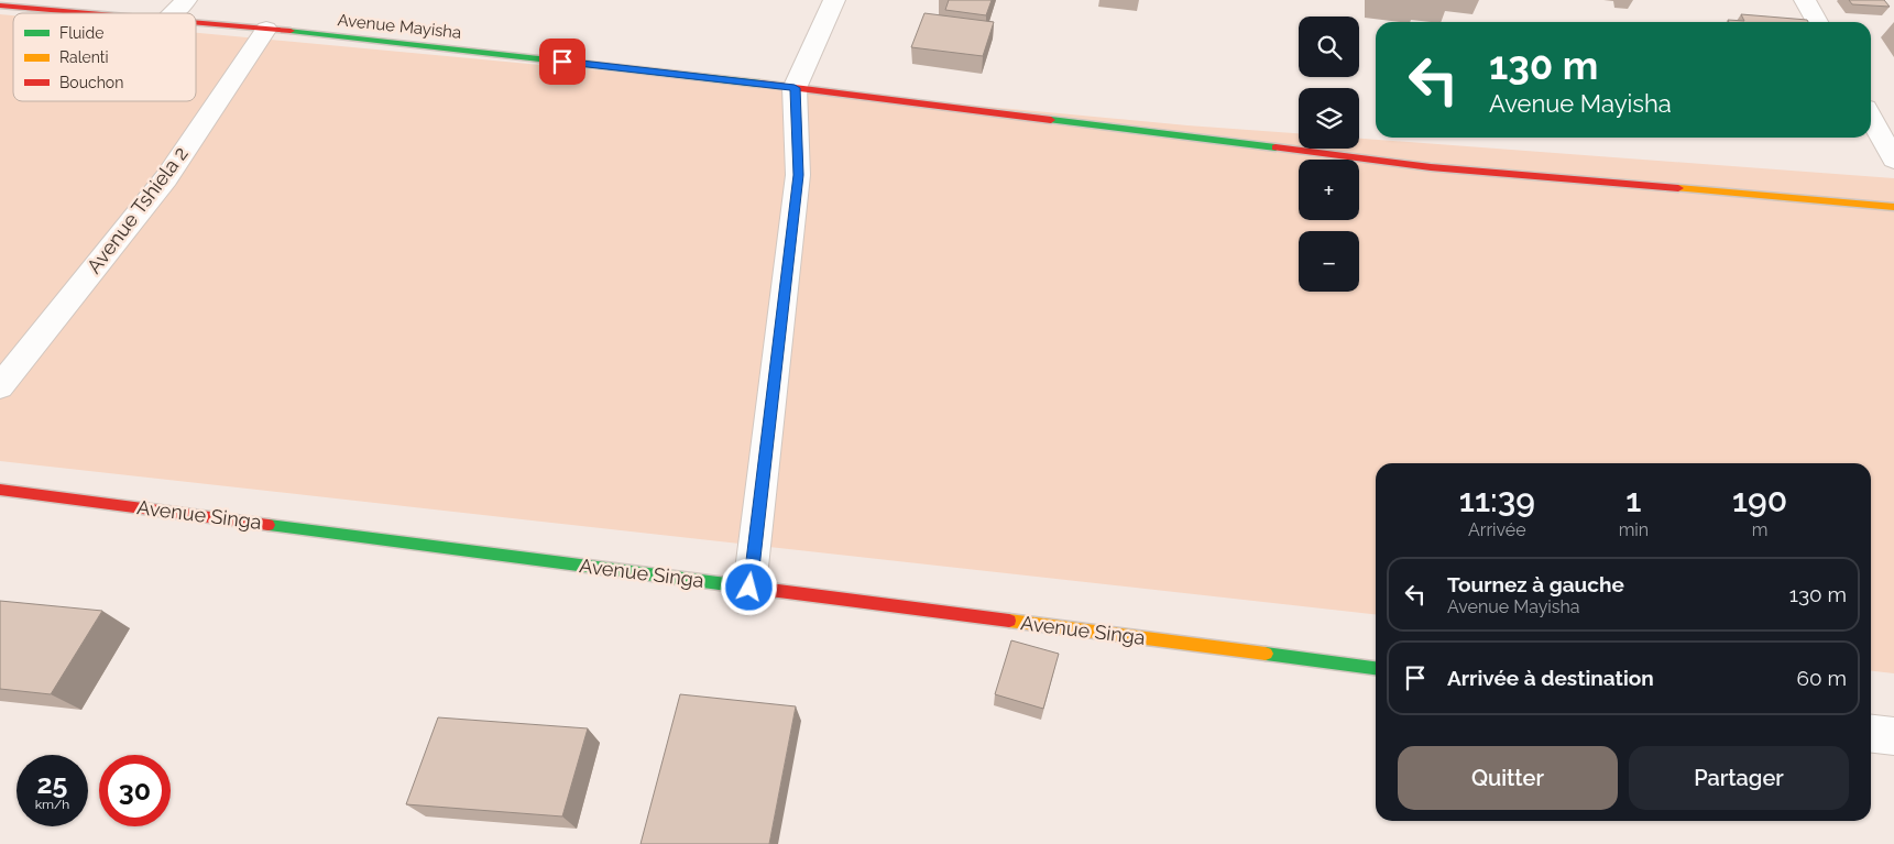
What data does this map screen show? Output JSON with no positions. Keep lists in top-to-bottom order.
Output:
{
  "streets": {
    "street": ["Avenue Mayisha", "Avenue Tshiela 2", "Avenue Singa"]
  },
  "crossings": [
    ["Avenue Mayisha", "Avenue Tshiela 2"]
  ],
  "legend": ["Fluide", "Ralenti", "Bouchon"],
  "page": {
    "map_buttons": ["+", "−"],
    "turn": ["130 m", "Avenue Mayisha"],
    "eta": [
      "11:39",
      "Arrivée",
      "1",
      "min",
      "190",
      "m"
    ],
    "list": [
      {
        "name": "Tournez à gauche",
        "note": "Avenue Mayisha",
        "value": "130 m"
      },
      {
        "name": "Arrivée à destination",
        "value": "60 m"
      }
    ],
    "buttons": ["Quitter", "Partager"],
    "speed": "25 km/h",
    "limit": "30"
  }
}
